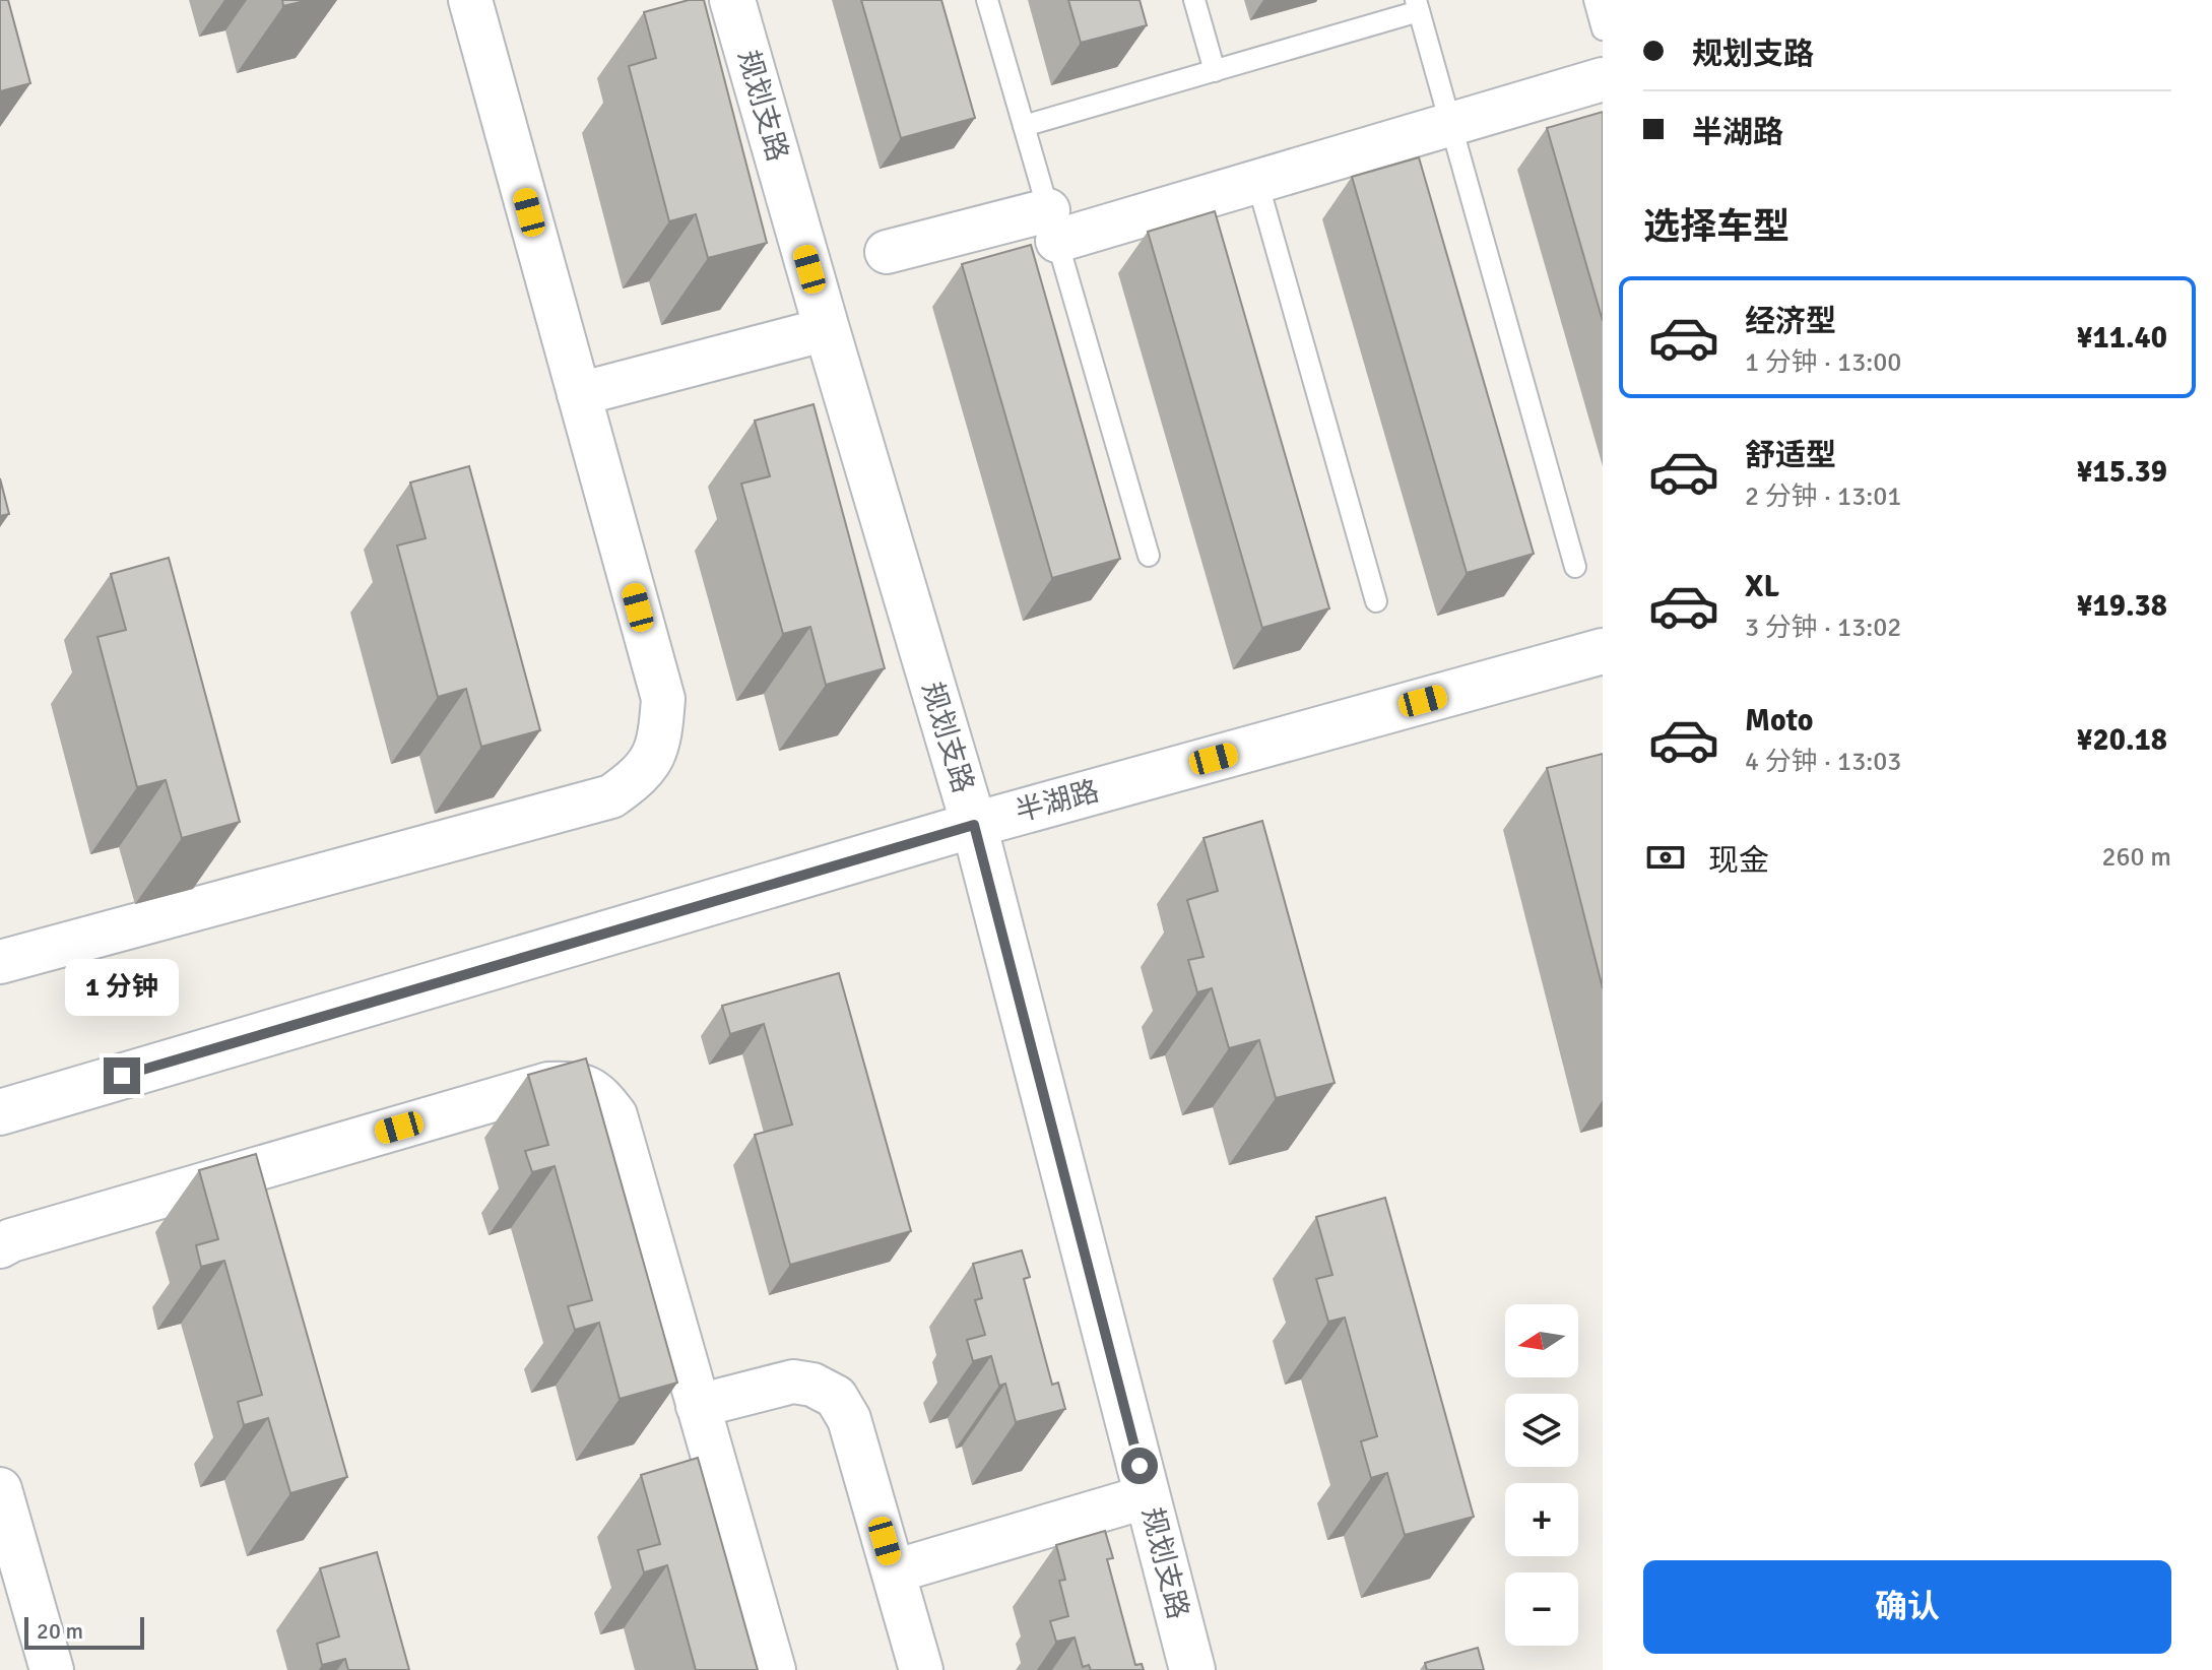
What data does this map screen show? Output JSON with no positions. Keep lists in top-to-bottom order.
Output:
{
  "streets": {
    "street": ["规划支路", "半湖路"]
  },
  "crossings": [
    ["规划支路", "半湖路"]
  ],
  "scale_bar": "20 m",
  "north": "left",
  "page": {
    "banner": ["规划支路", "半湖路"],
    "heading": "选择车型",
    "list": [
      {
        "name": "经济型",
        "note": "1 分钟 · 13:00",
        "value": "¥11.40"
      },
      {
        "name": "舒适型",
        "note": "2 分钟 · 13:01",
        "value": "¥15.39"
      },
      {
        "name": "XL",
        "note": "3 分钟 · 13:02",
        "value": "¥19.38"
      },
      {
        "name": "Moto",
        "note": "4 分钟 · 13:03",
        "value": "¥20.18"
      }
    ],
    "pay": ["现金", "260 m"],
    "bubble": "1 分钟",
    "map_buttons": ["+", "−"],
    "buttons": "确认",
    "scale": "20 m"
  }
}
